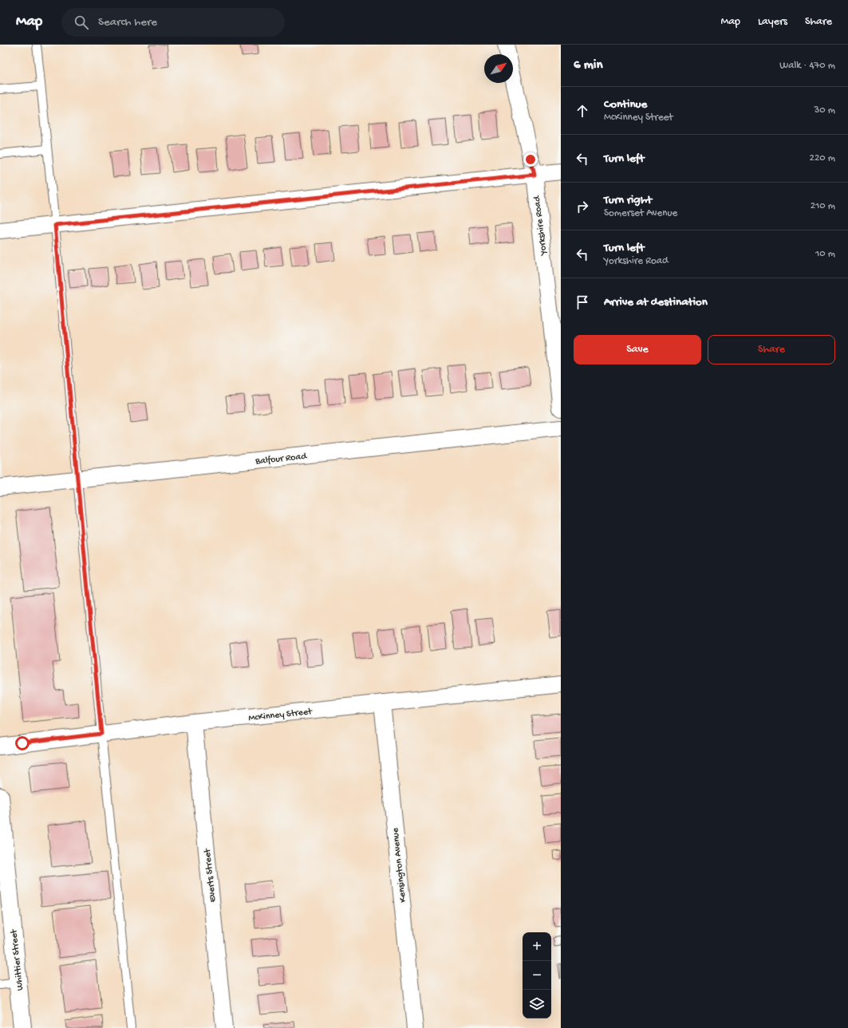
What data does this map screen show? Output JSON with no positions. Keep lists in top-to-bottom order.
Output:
{
  "streets": {
    "street": [
      "Yorkshire Road",
      "Balfour Road",
      "McKinney Street",
      "Kensington Avenue",
      "Everts Street",
      "Whittier Street"
    ]
  },
  "crossings": [
    ["McKinney Street", "Kensington Avenue"],
    ["McKinney Street", "Everts Street"]
  ],
  "north": "top right",
  "page": {
    "header": "Map",
    "search": "Search here",
    "nav": ["Map", "Layers", "Share"],
    "heading": ["6 min", "Walk · 470 m"],
    "list": [
      ["Continue", "McKinney Street", "30 m"],
      ["Turn left", "220 m"],
      ["Turn right", "Somerset Avenue", "210 m"],
      ["Turn left", "Yorkshire Road", "10 m"],
      "Arrive at destination"
    ],
    "buttons": ["Save", "Share"],
    "map_buttons": ["+", "−"]
  }
}
